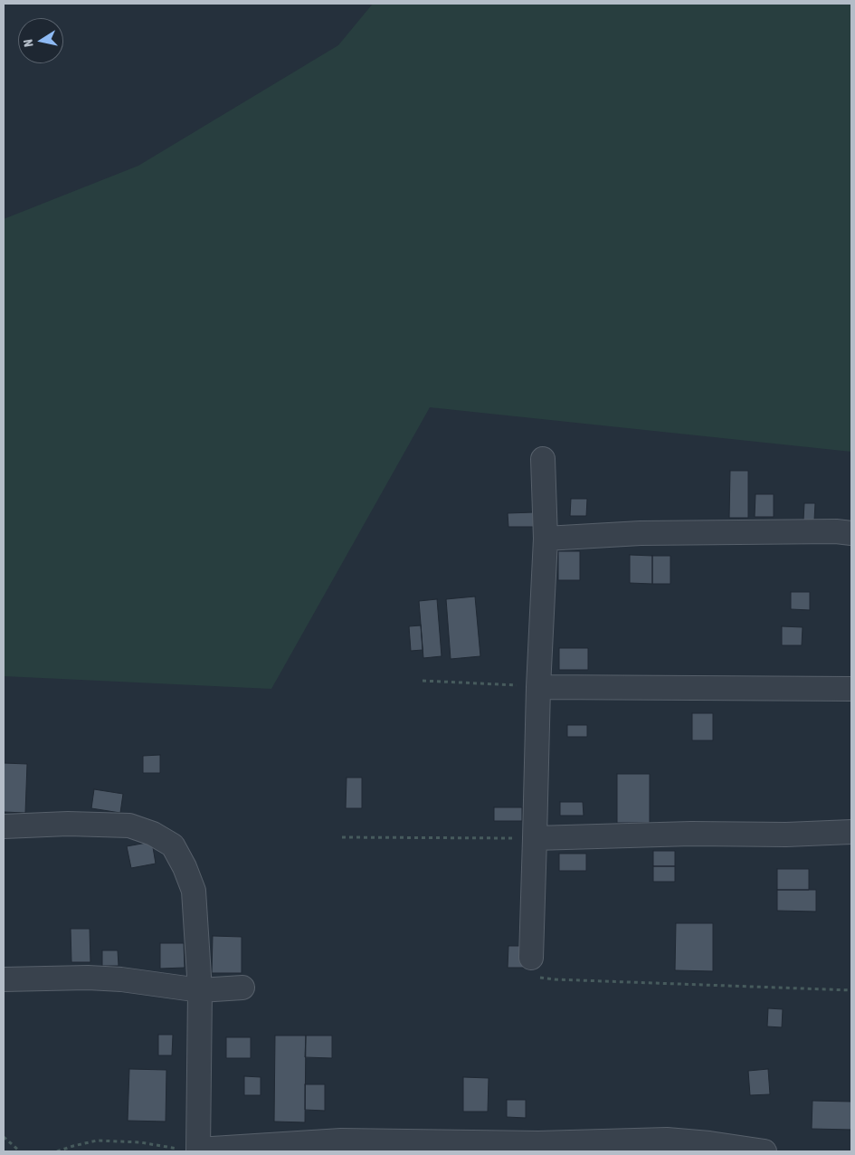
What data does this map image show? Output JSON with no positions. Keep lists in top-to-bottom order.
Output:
{
  "north": "left"
}
